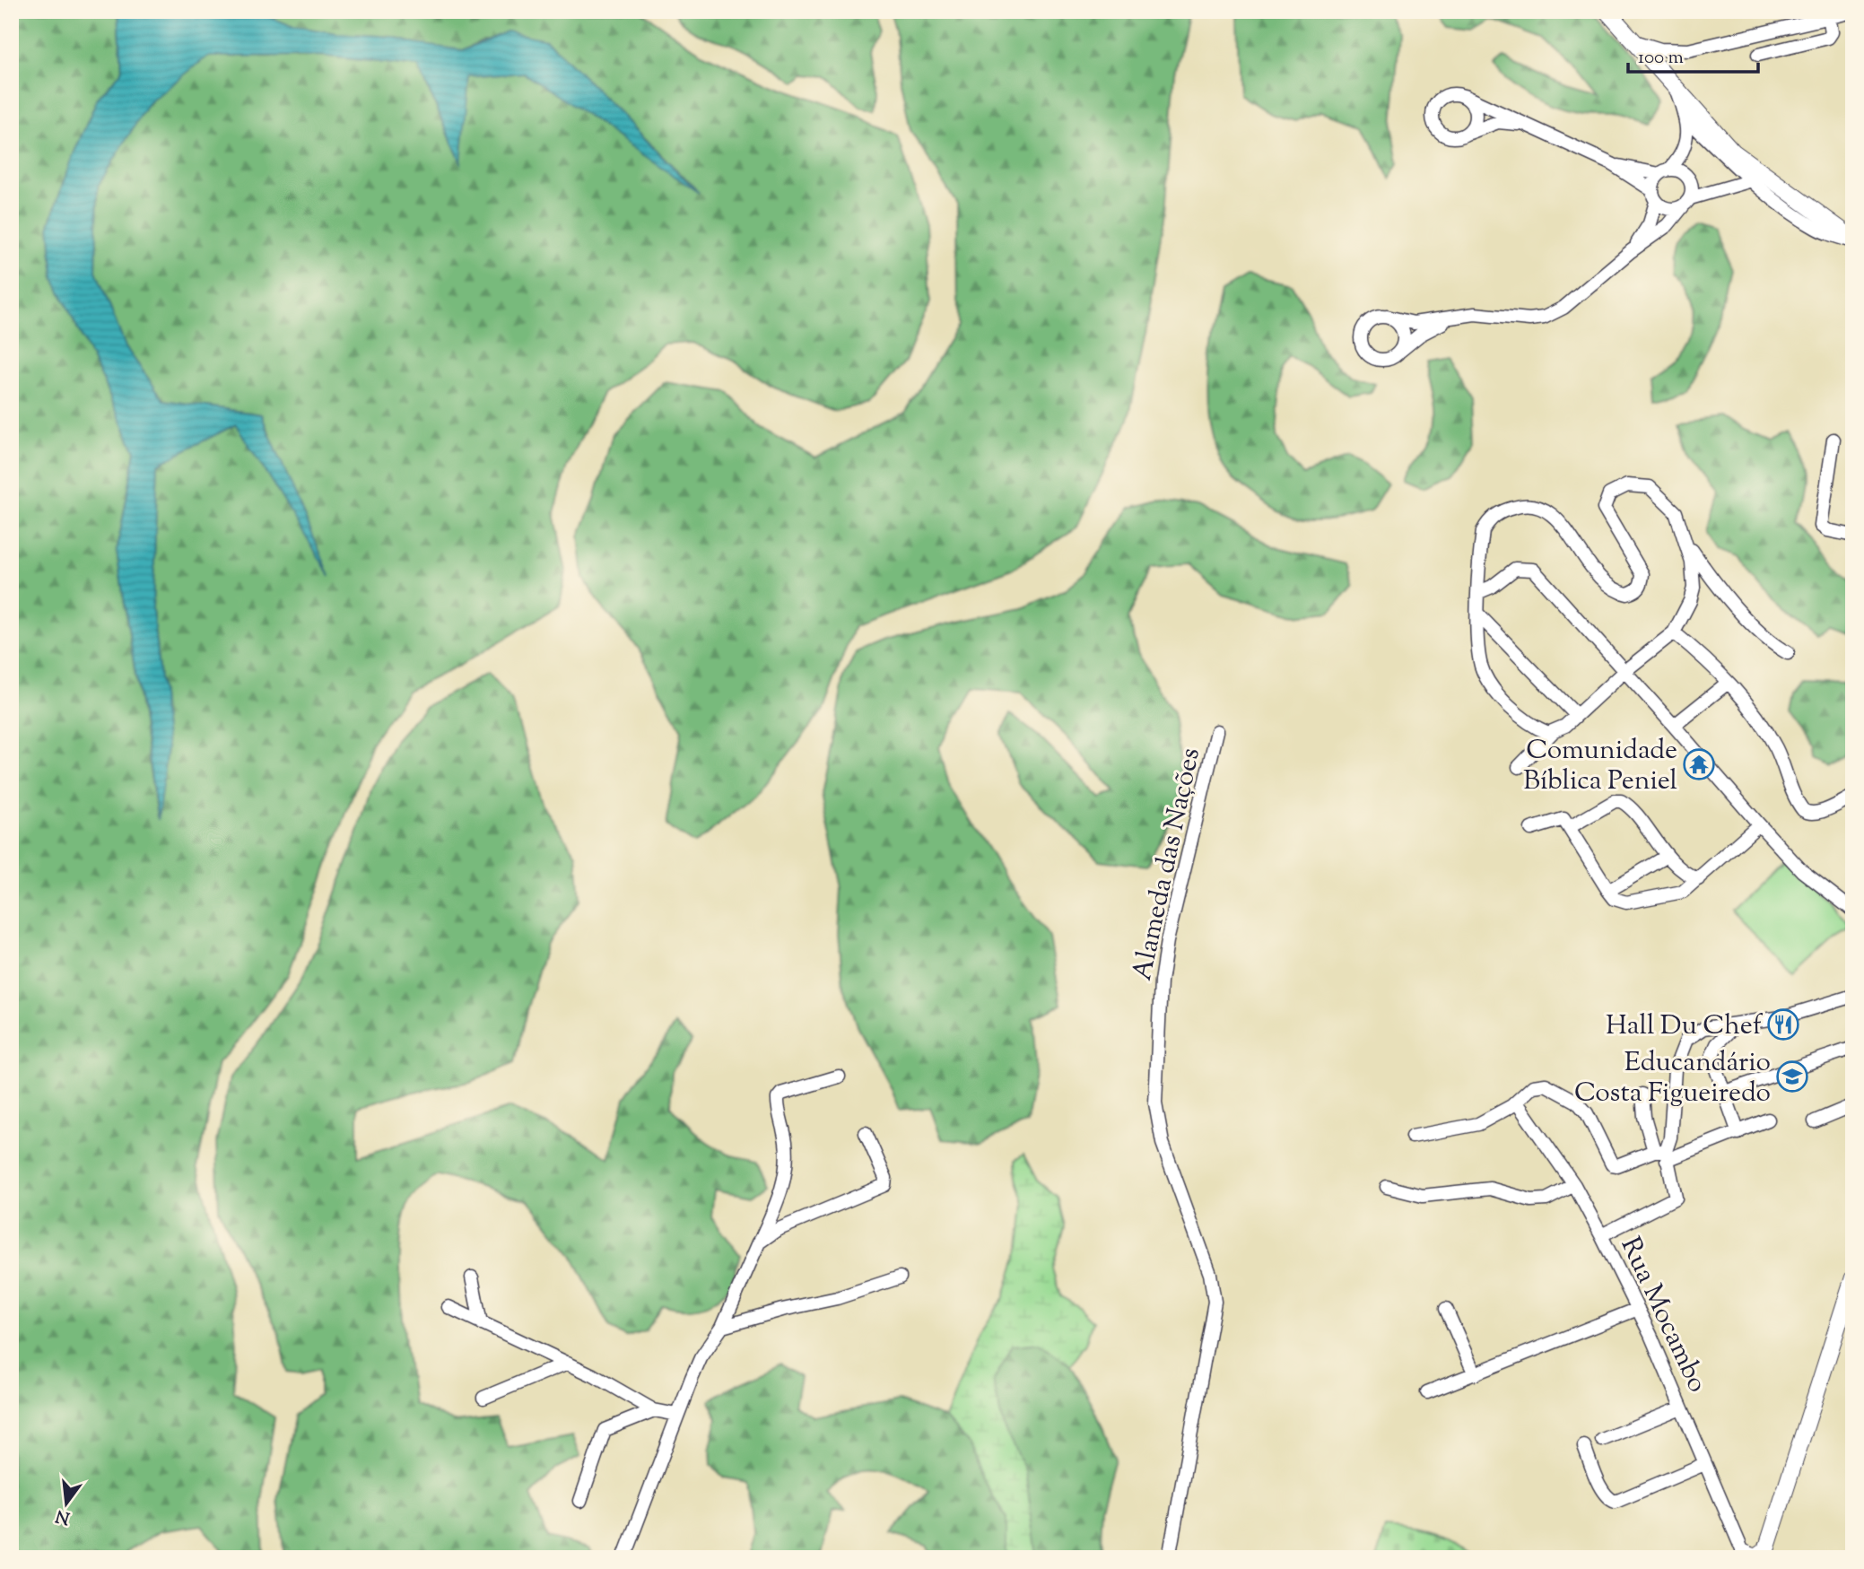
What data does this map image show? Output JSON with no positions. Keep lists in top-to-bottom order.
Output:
{
  "streets": {
    "street": ["Alameda das Nações", "Rua Mocambo"]
  },
  "places": {
    "temple": ["Comunidade Bíblica Peniel"],
    "restaurant": ["Hall Du Chef"],
    "school or university": ["Educandário Costa Figueiredo"]
  },
  "scale_bar": "100 m",
  "north": "bottom"
}
